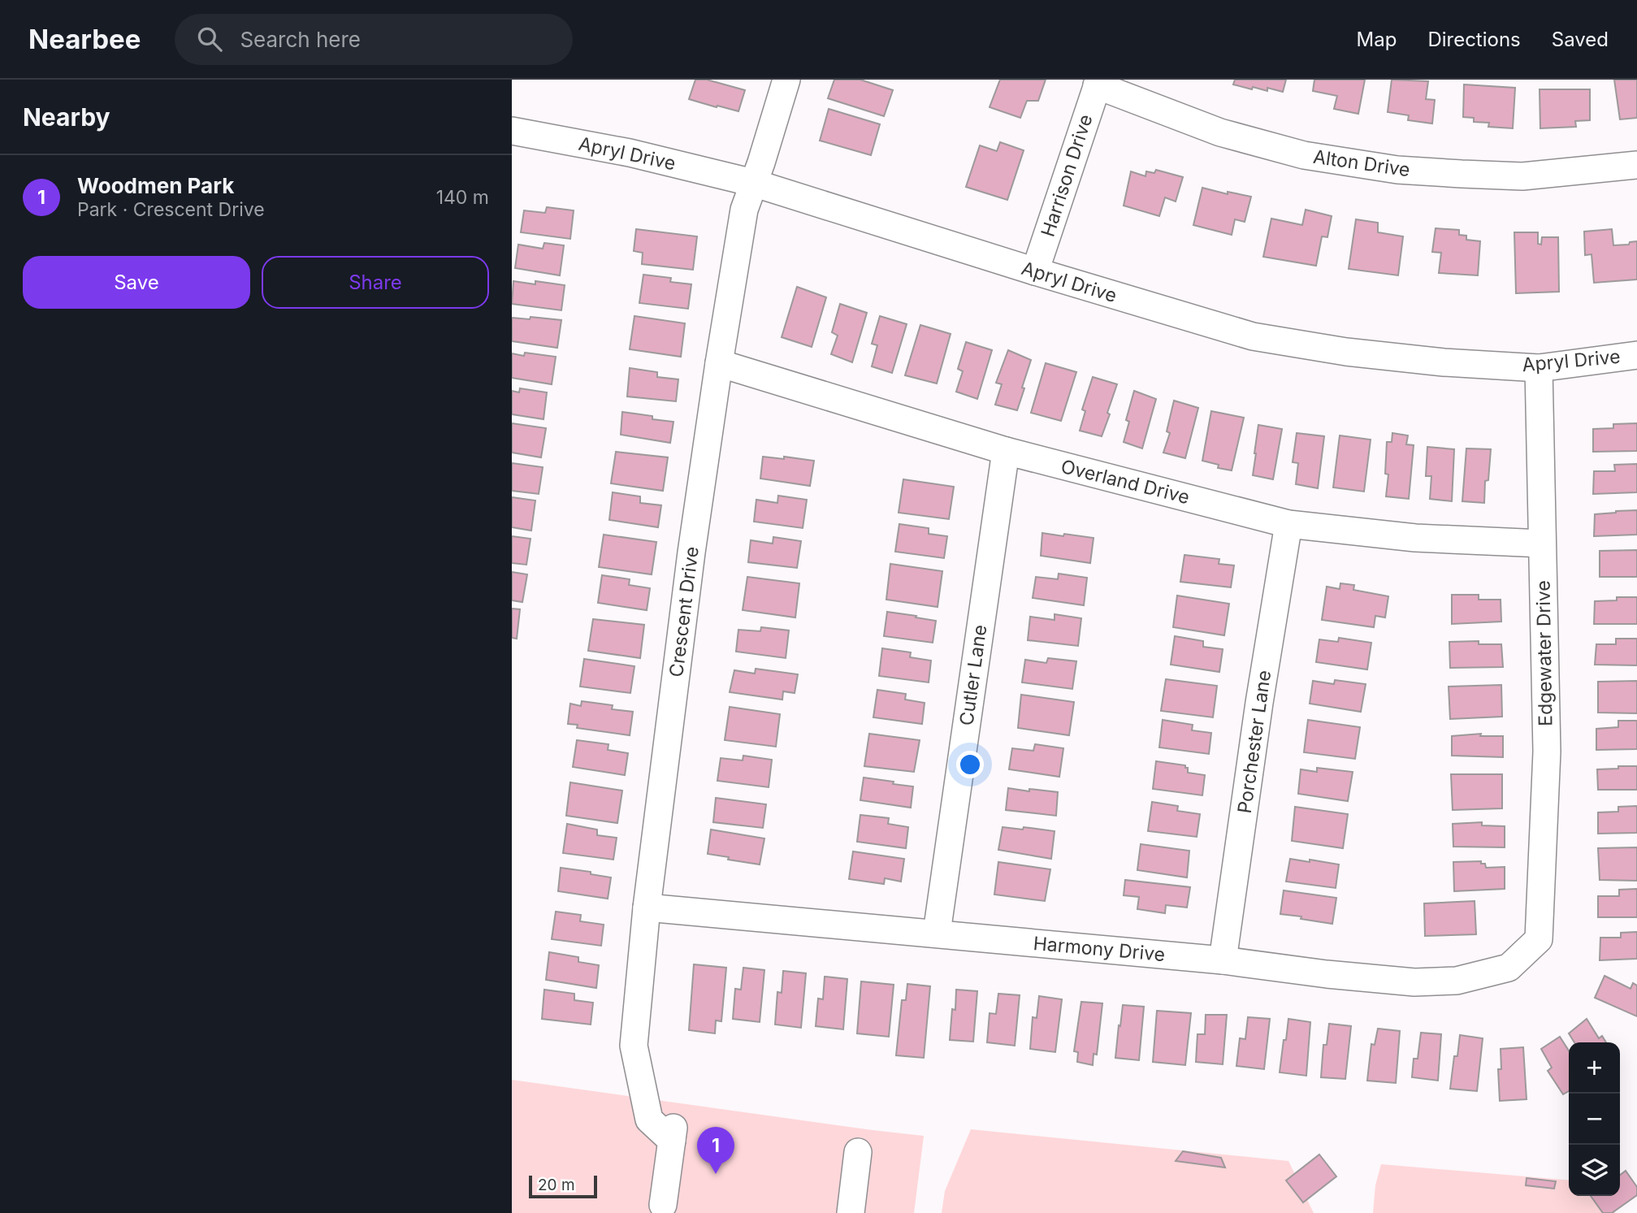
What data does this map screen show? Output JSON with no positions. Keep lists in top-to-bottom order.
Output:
{
  "streets": {
    "street": [
      "Apryl Drive",
      "Alton Drive",
      "Harrison Drive",
      "Overland Drive",
      "Crescent Drive",
      "Edgewater Drive",
      "Cutler Lane",
      "Porchester Lane",
      "Harmony Drive"
    ]
  },
  "crossings": [
    ["Apryl Drive", "Harrison Drive"],
    ["Apryl Drive", "Crescent Drive"],
    ["Apryl Drive", "Edgewater Drive"],
    ["Alton Drive", "Harrison Drive"],
    ["Overland Drive", "Crescent Drive"],
    ["Overland Drive", "Edgewater Drive"],
    ["Overland Drive", "Cutler Lane"],
    ["Overland Drive", "Porchester Lane"],
    ["Crescent Drive", "Harmony Drive"],
    ["Edgewater Drive", "Harmony Drive"],
    ["Cutler Lane", "Harmony Drive"],
    ["Porchester Lane", "Harmony Drive"]
  ],
  "scale_bar": "20 m",
  "page": {
    "header": "Nearbee",
    "search": "Search here",
    "nav": ["Map", "Directions", "Saved"],
    "heading": "Nearby",
    "list": [
      {
        "mark": "1",
        "name": "Woodmen Park",
        "note": "Park · Crescent Drive",
        "value": "140 m"
      }
    ],
    "buttons": ["Save", "Share"],
    "map_buttons": ["+", "−"],
    "pins": "1",
    "scale": "20 m"
  }
}
